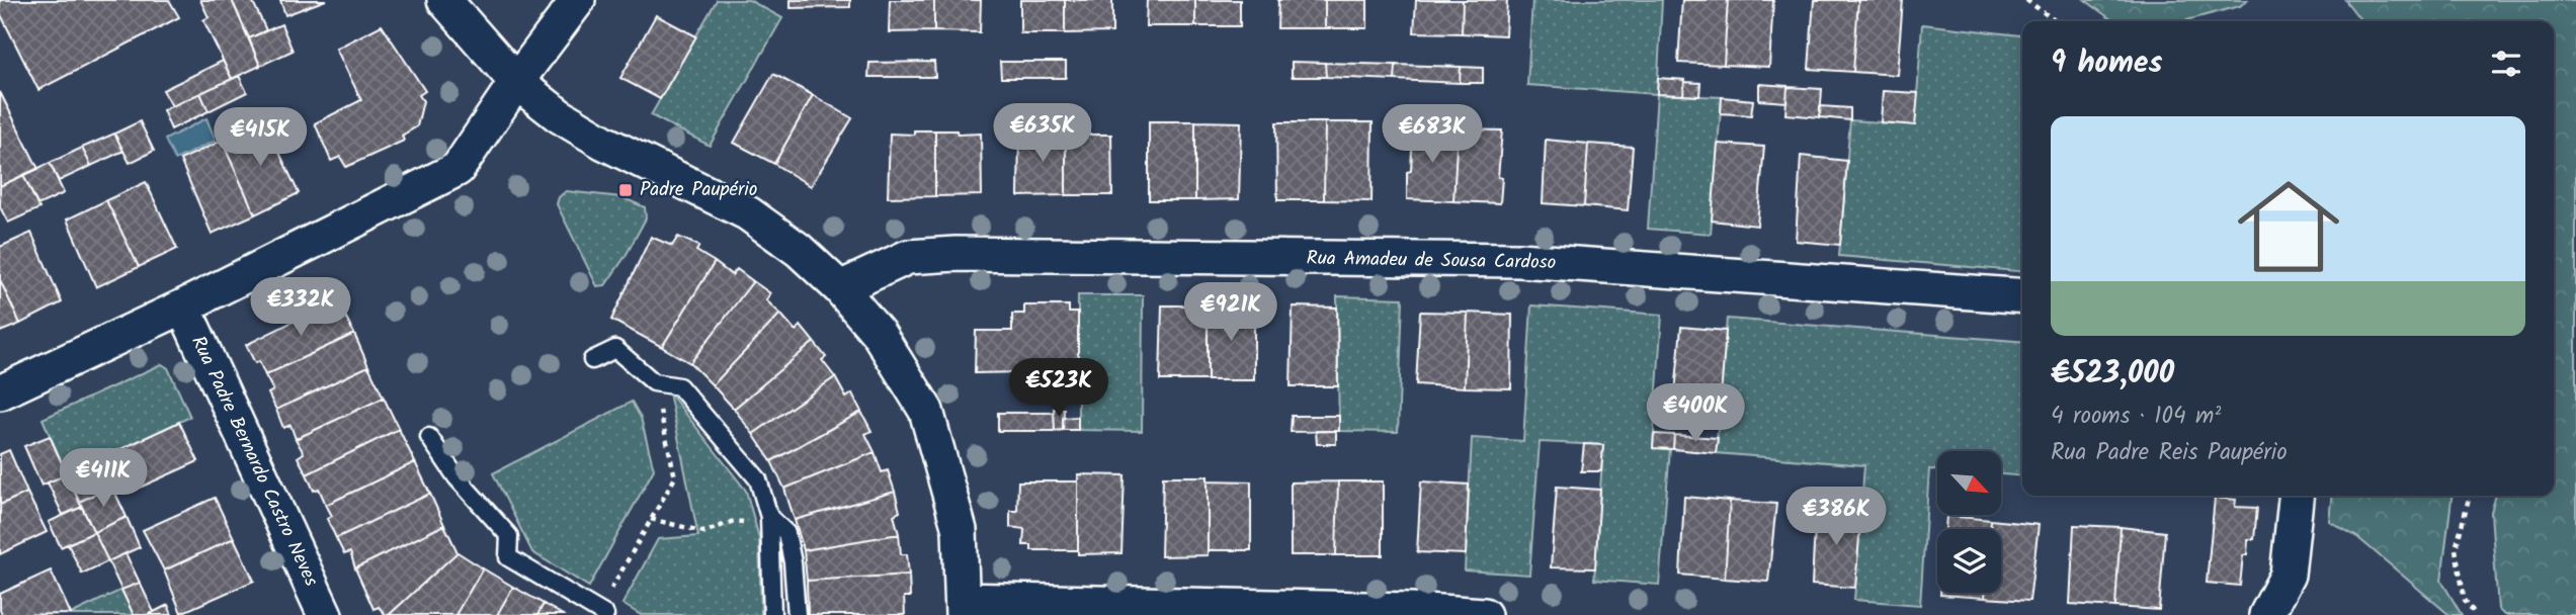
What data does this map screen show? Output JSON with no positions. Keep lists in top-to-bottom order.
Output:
{
  "streets": {
    "street": ["Rua Amadeu de Sousa Cardoso", "Rua Padre Bernardo Castro Neves"]
  },
  "places": {
    "transit": ["Padre Paupério"]
  },
  "north": "bottom right",
  "page": {
    "heading": "9 homes",
    "price": [
      "€635K",
      "€683K",
      "€415K",
      "€332K",
      "€921K",
      "€523K",
      "€400K",
      "€411K",
      "€386K"
    ],
    "list": [
      {
        "name": "€523,000",
        "note": "4 rooms · 104 m² · Rua Padre Reis Paupério"
      }
    ]
  }
}
